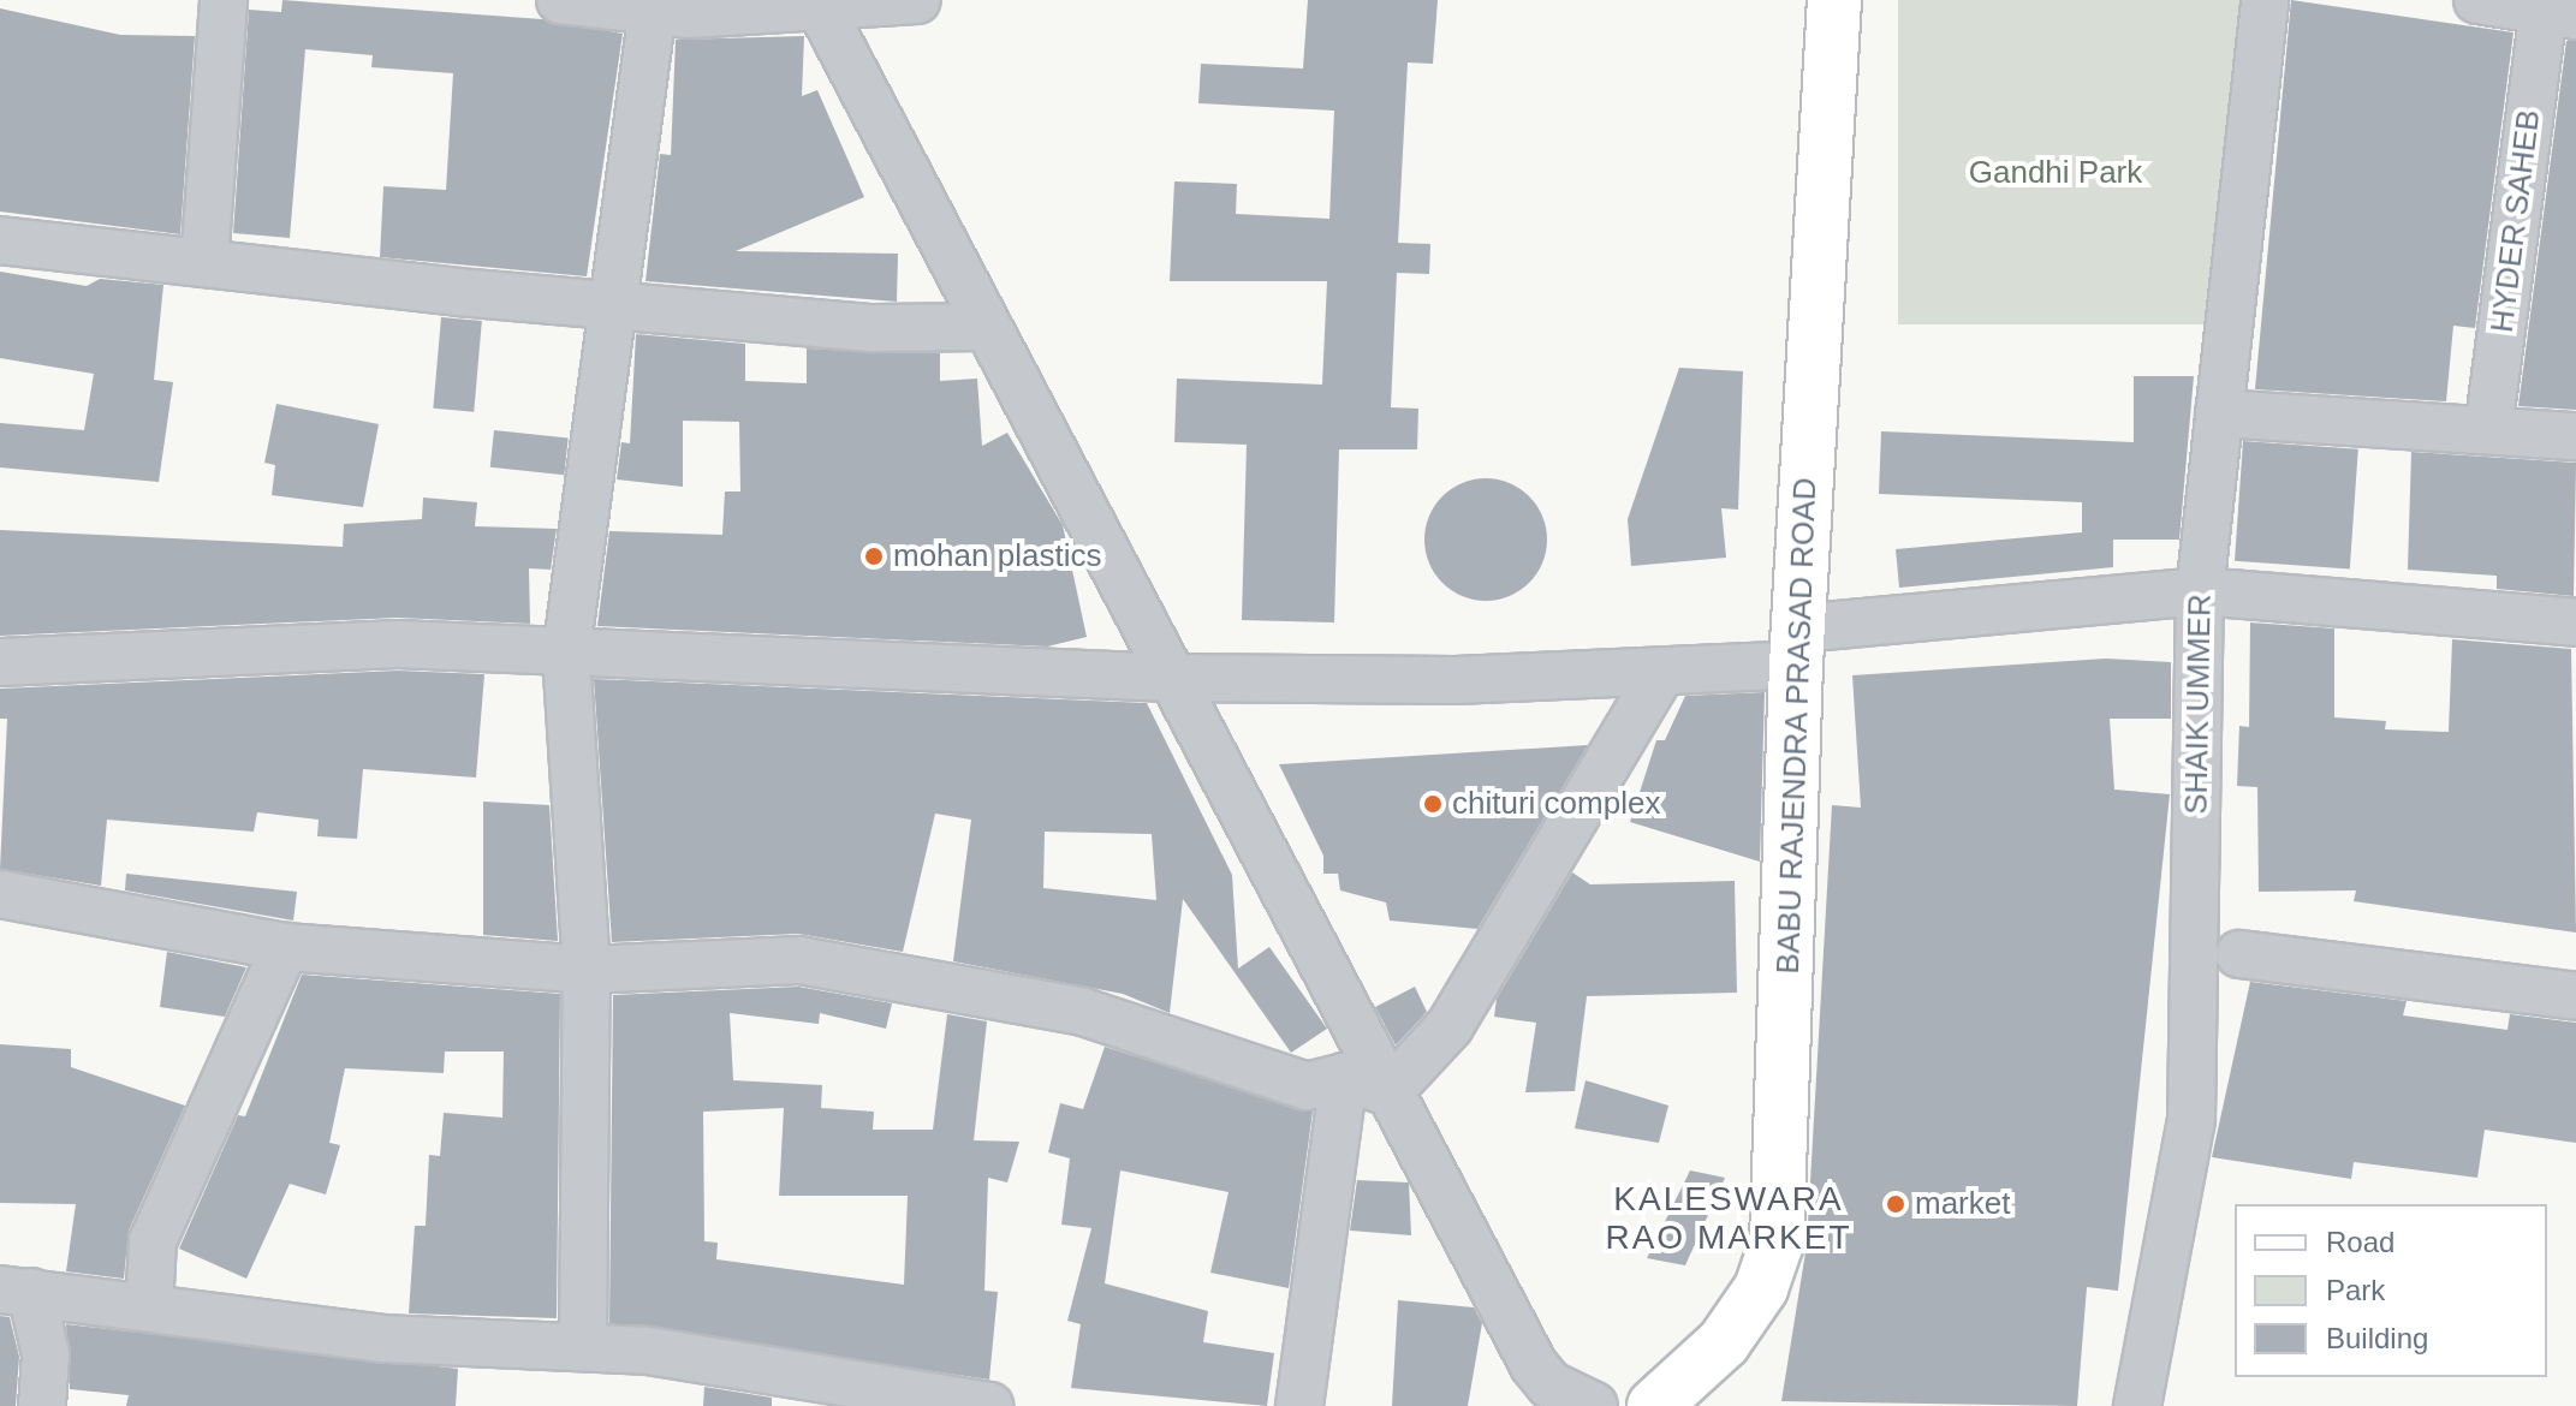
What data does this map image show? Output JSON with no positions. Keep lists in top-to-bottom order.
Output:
{
  "streets": {
    "street": ["HYDER SAHEB", "SHAIK UMMER", "BABU RAJENDRA PRASAD ROAD"]
  },
  "districts": ["KALESWARA RAO MARKET"],
  "parks": ["Gandhi Park"],
  "places": ["mohan plastics", "chituri complex", "market"],
  "legend": ["Road", "Park", "Building"]
}
